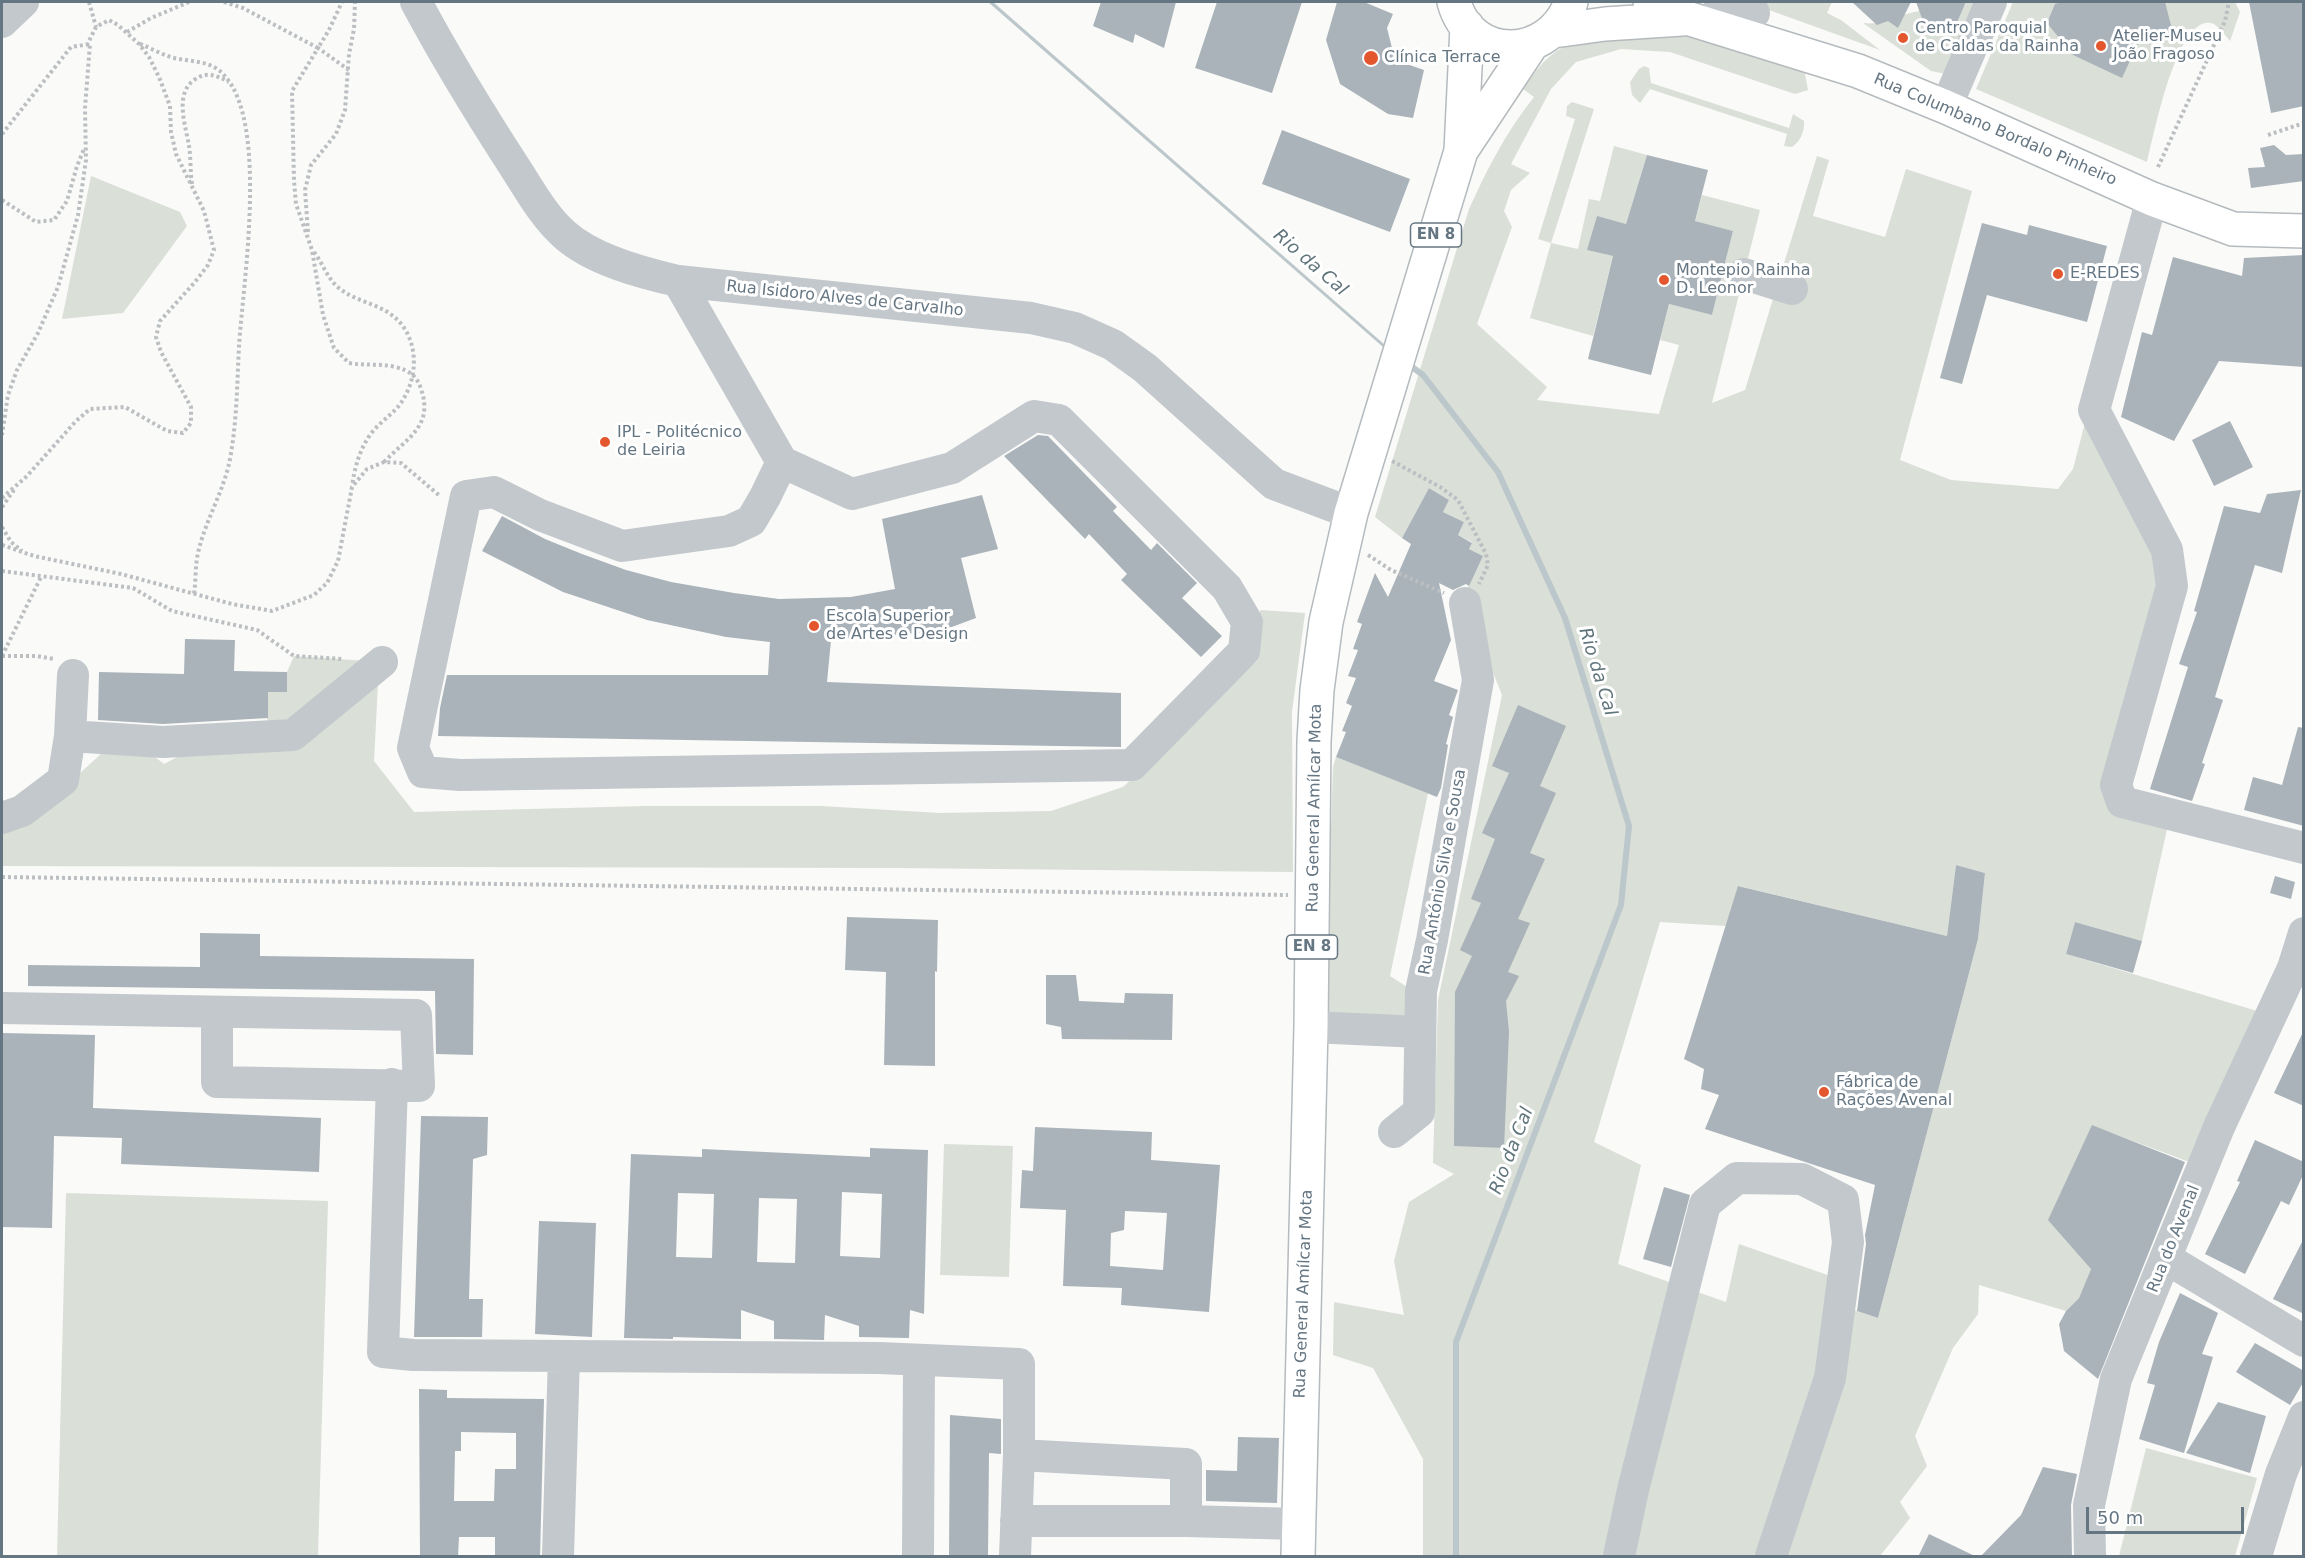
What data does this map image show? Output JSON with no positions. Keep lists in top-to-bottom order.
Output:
{
  "streets": {
    "main road": ["Rua Columbano Bordalo Pinheiro", "EN 8", "Rua General Amílcar Mota"],
    "street": ["Rua Isidoro Alves de Carvalho", "Rua António Silva e Sousa", "Rua do Avenal"]
  },
  "crossings": [
    ["Rua Isidoro Alves de Carvalho", "Rua General Amílcar Mota"]
  ],
  "water": ["Rio da Cal"],
  "places": [
    "Centro Paroquial de Caldas da Rainha",
    "Atelier-Museu João Fragoso",
    "Clínica Terrace",
    "E-REDES",
    "Montepio Rainha D. Leonor",
    "IPL - Politécnico de Leiria",
    "Escola Superior de Artes e Design",
    "Fábrica de Rações Avenal"
  ],
  "scale_bar": "50 m"
}
